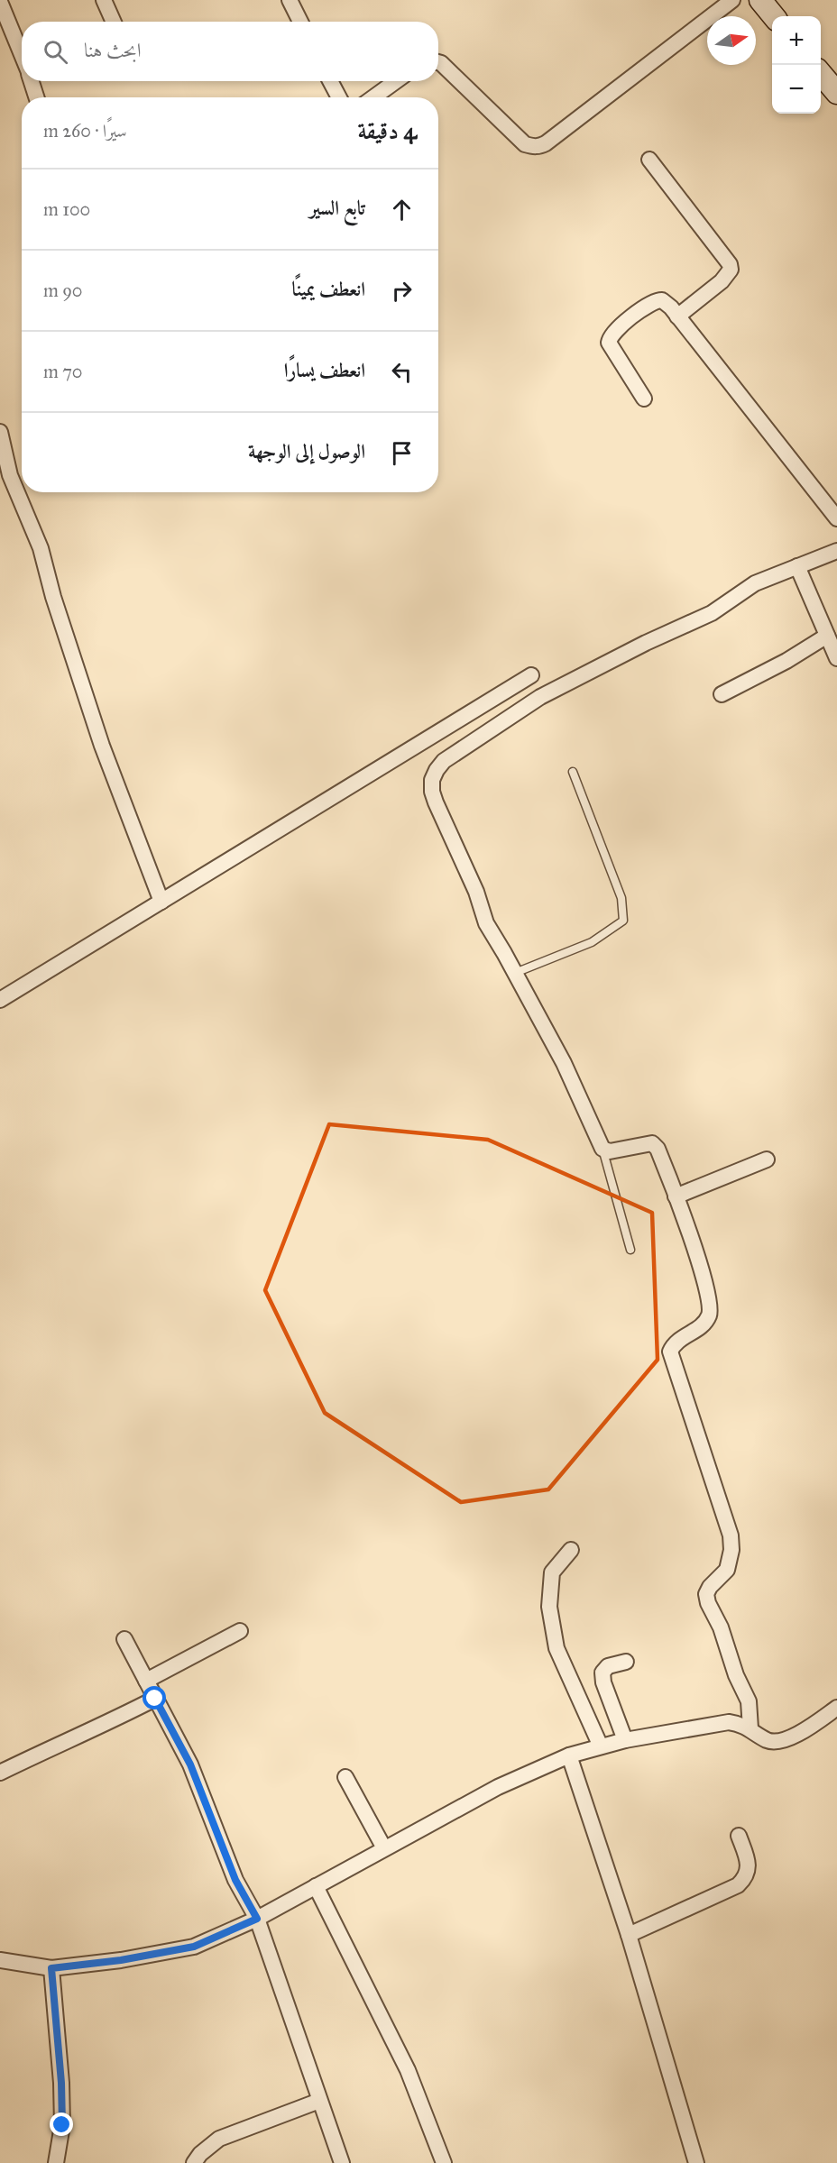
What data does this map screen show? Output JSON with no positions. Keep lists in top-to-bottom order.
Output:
{
  "north": "right",
  "page": {
    "map_buttons": ["+", "−"],
    "search": "ابحث هنا",
    "heading": ["4 دقيقة", "سيرًا · 260 m"],
    "list": [
      ["تابع السير", "100 m"],
      ["انعطف يمينًا", "90 m"],
      ["انعطف يسارًا", "70 m"],
      "الوصول إلى الوجهة"
    ]
  }
}
